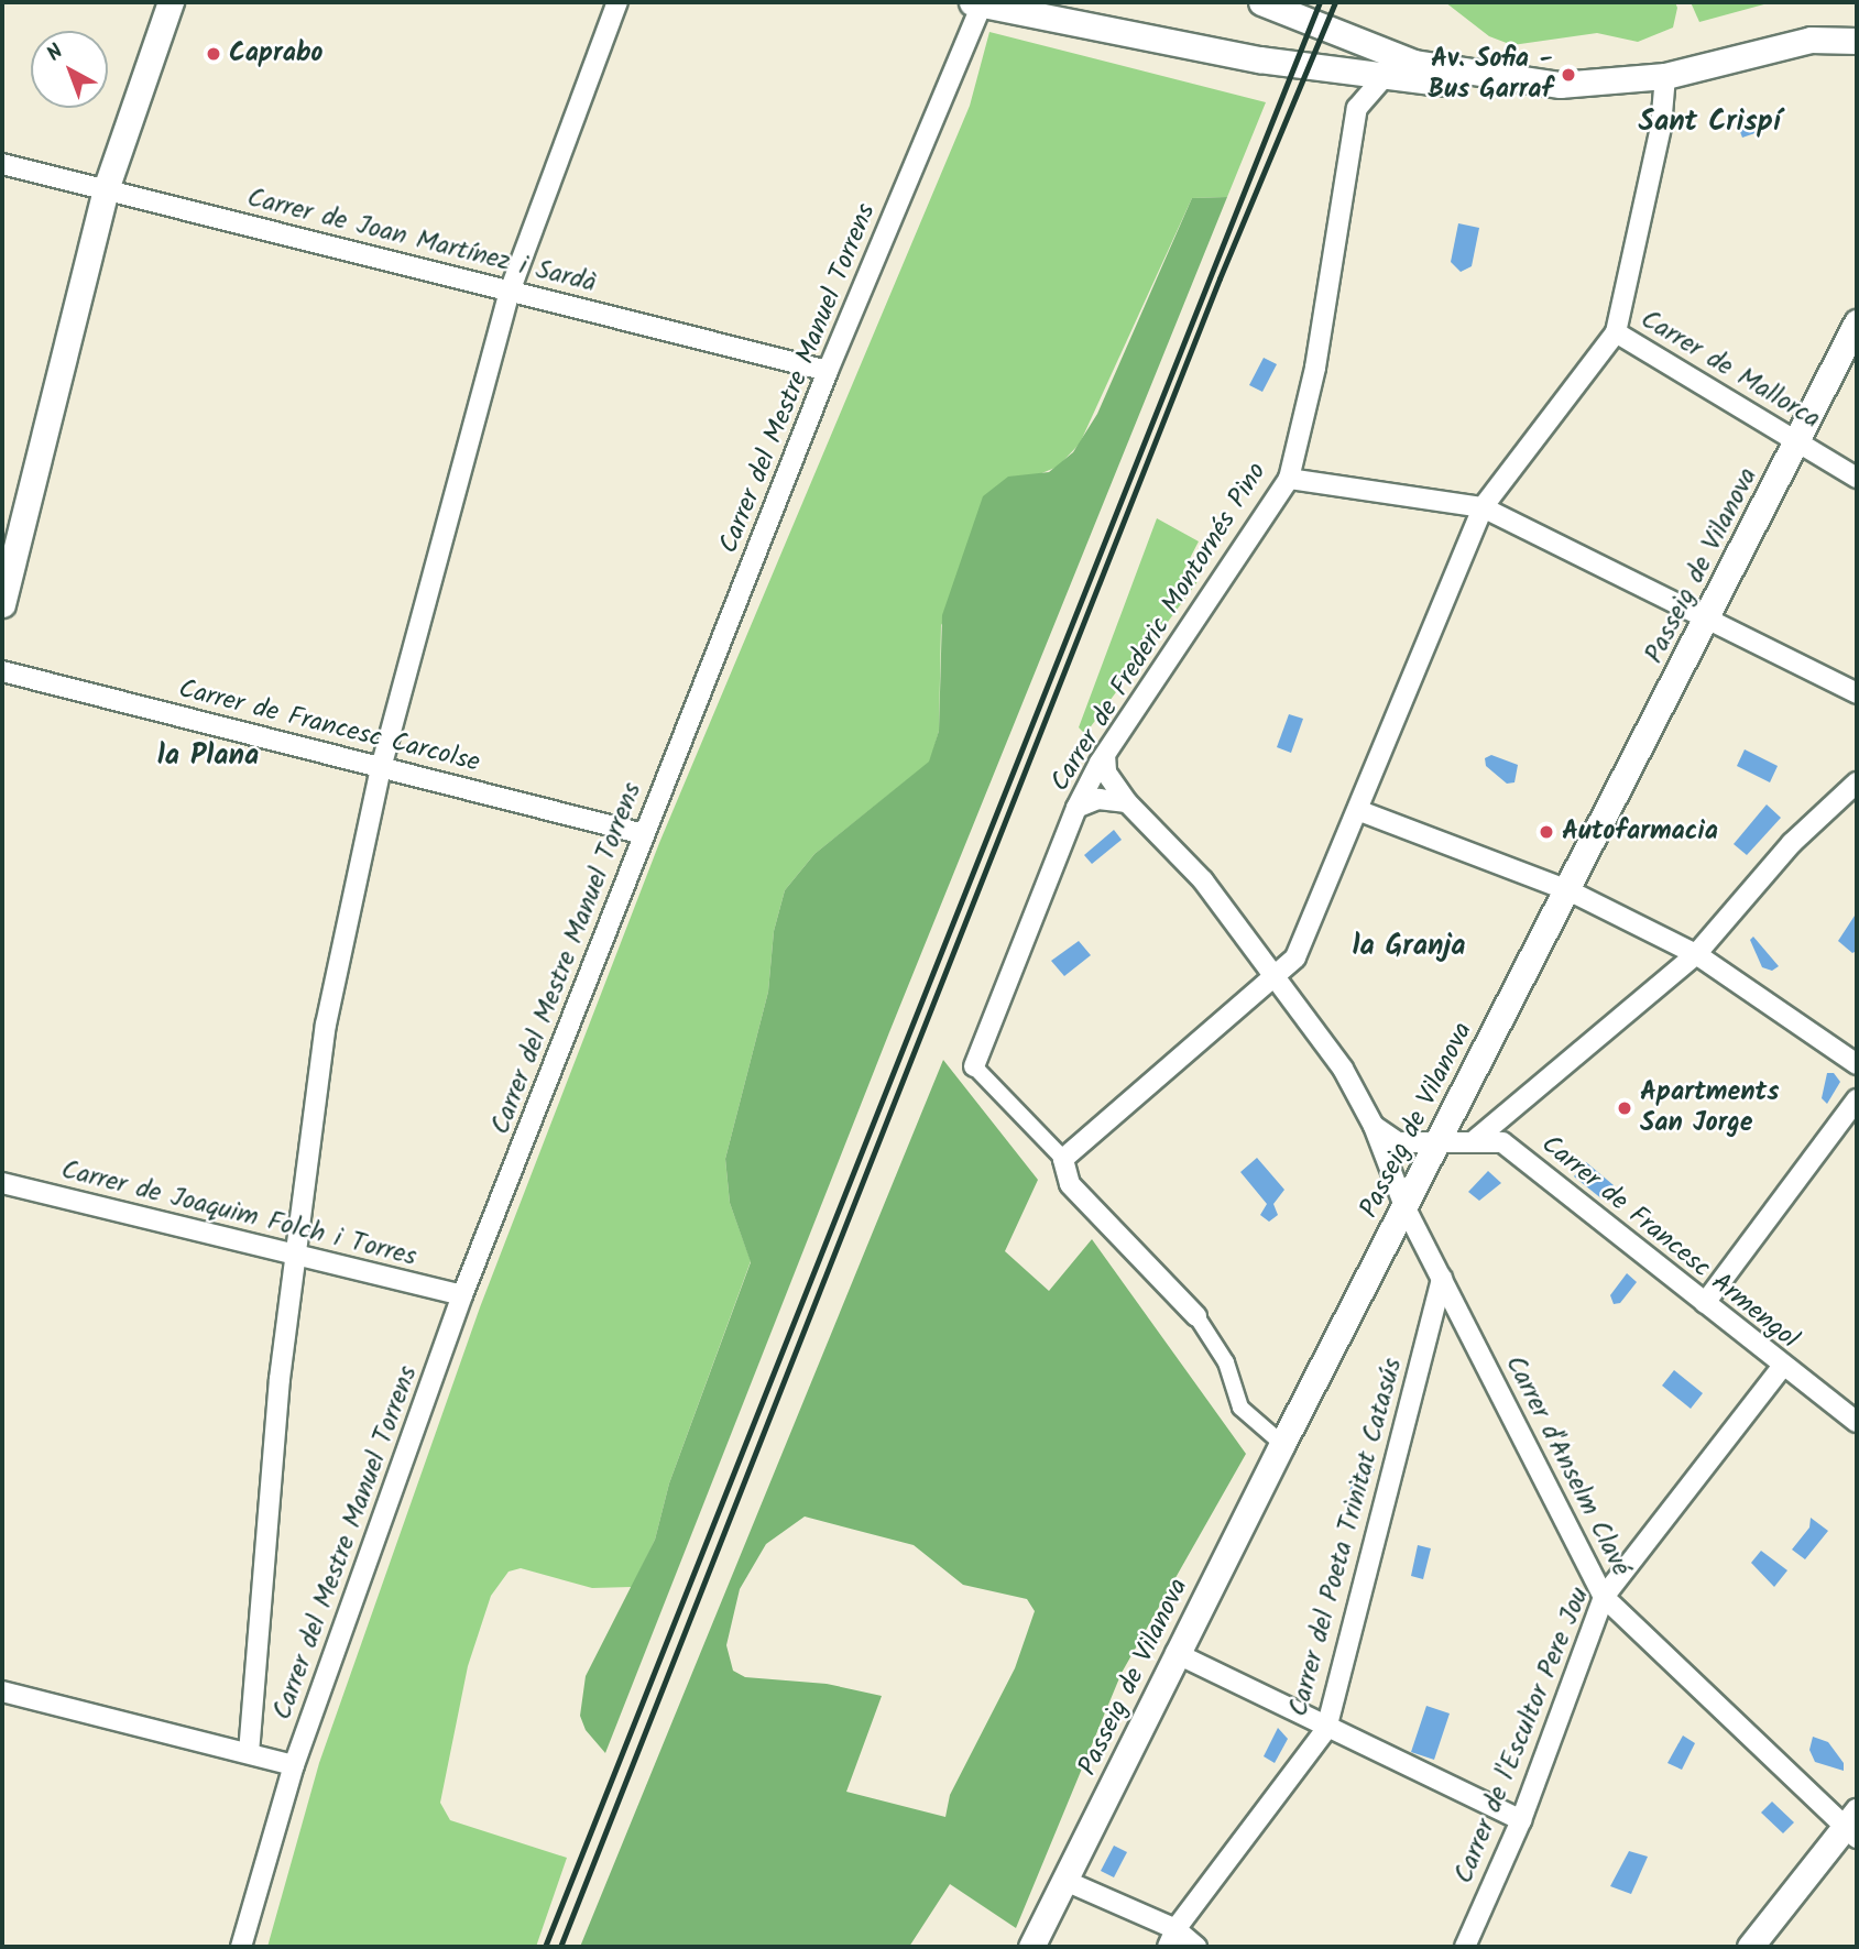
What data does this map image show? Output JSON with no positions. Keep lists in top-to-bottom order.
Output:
{
  "streets": {
    "street": [
      "Carrer de Joan Martínez i Sardà",
      "Carrer de Mallorca",
      "Carrer del Mestre Manuel Torrens",
      "Passeig de Vilanova",
      "Carrer de Frederic Montornés Pino",
      "Carrer de Francesc Carcolse",
      "Carrer de Joaquim Folch i Torres",
      "Carrer de Francesc Armengol",
      "Carrer d'Anselm Clavé",
      "Carrer del Poeta Trinitat Catasús",
      "Carrer de l'Escultor Pere Jou"
    ]
  },
  "crossings": [
    ["Carrer de Joan Martínez i Sardà", "Carrer del Mestre Manuel Torrens"],
    ["Carrer de Mallorca", "Passeig de Vilanova"],
    ["Carrer del Mestre Manuel Torrens", "Carrer de Francesc Carcolse"],
    ["Carrer del Mestre Manuel Torrens", "Carrer de Joaquim Folch i Torres"],
    ["Passeig de Vilanova", "Carrer de Francesc Armengol"],
    ["Passeig de Vilanova", "Carrer d'Anselm Clavé"],
    ["Carrer de Frederic Montornés Pino", "Carrer d'Anselm Clavé"],
    ["Carrer de Francesc Armengol", "Carrer de l'Escultor Pere Jou"],
    ["Carrer d'Anselm Clavé", "Carrer del Poeta Trinitat Catasús"],
    ["Carrer d'Anselm Clavé", "Carrer de l'Escultor Pere Jou"]
  ],
  "districts": ["Sant Crispí", "la Plana", "la Granja"],
  "places": [
    "Caprabo",
    "Av. Sofia - Bus Garraf",
    "Autofarmacia",
    "Apartments San Jorge"
  ],
  "north": "top left"
}
